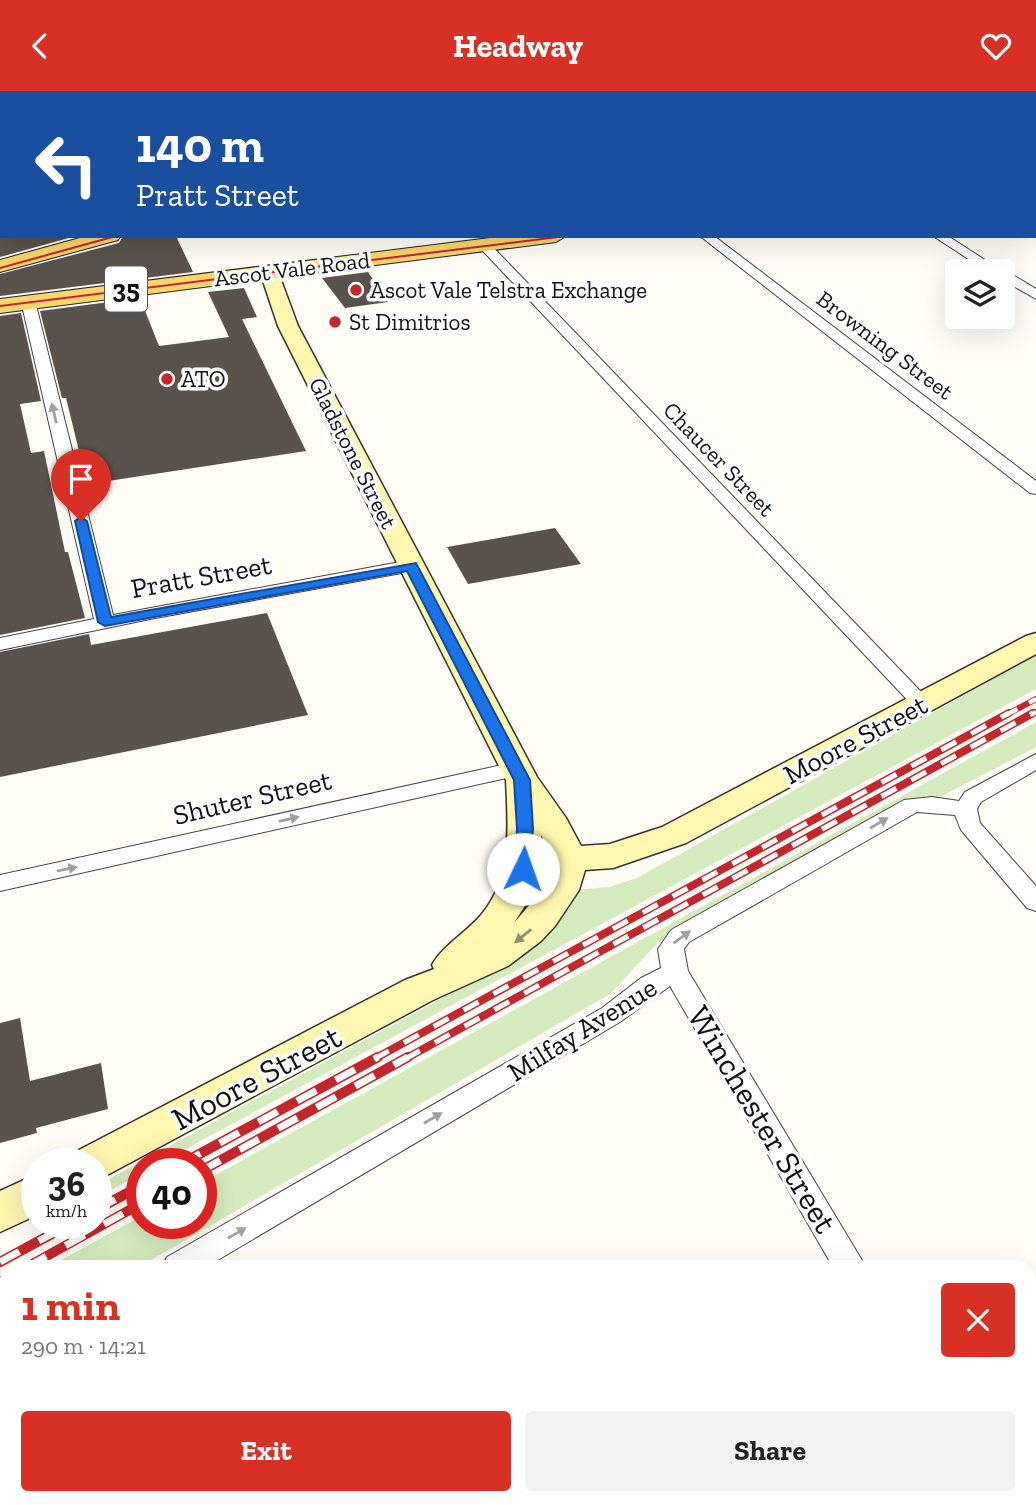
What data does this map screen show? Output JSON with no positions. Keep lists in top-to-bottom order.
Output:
{
  "streets": {
    "main road": ["Ascot Vale Road", "35"],
    "street": [
      "Browning Street",
      "Gladstone Street",
      "Chaucer Street",
      "Pratt Street",
      "Moore Street",
      "Shuter Street",
      "Milfay Avenue",
      "Winchester Street"
    ]
  },
  "crossings": [
    ["Ascot Vale Road", "Gladstone Street"],
    ["Ascot Vale Road", "Chaucer Street"],
    ["Gladstone Street", "Pratt Street"],
    ["Gladstone Street", "Moore Street"],
    ["Gladstone Street", "Shuter Street"],
    ["Chaucer Street", "Moore Street"],
    ["Milfay Avenue", "Winchester Street"]
  ],
  "one_way": ["Shuter Street", "Milfay Avenue"],
  "places": ["Ascot Vale Telstra Exchange", "St Dimitrios", "ATO"],
  "page": {
    "header": "Headway",
    "turn": ["140 m", "Pratt Street"],
    "speed": "36 km/h",
    "limit": "40",
    "heading": ["1 min", "290 m · 14:21"],
    "buttons": ["Exit", "Share"]
  }
}
